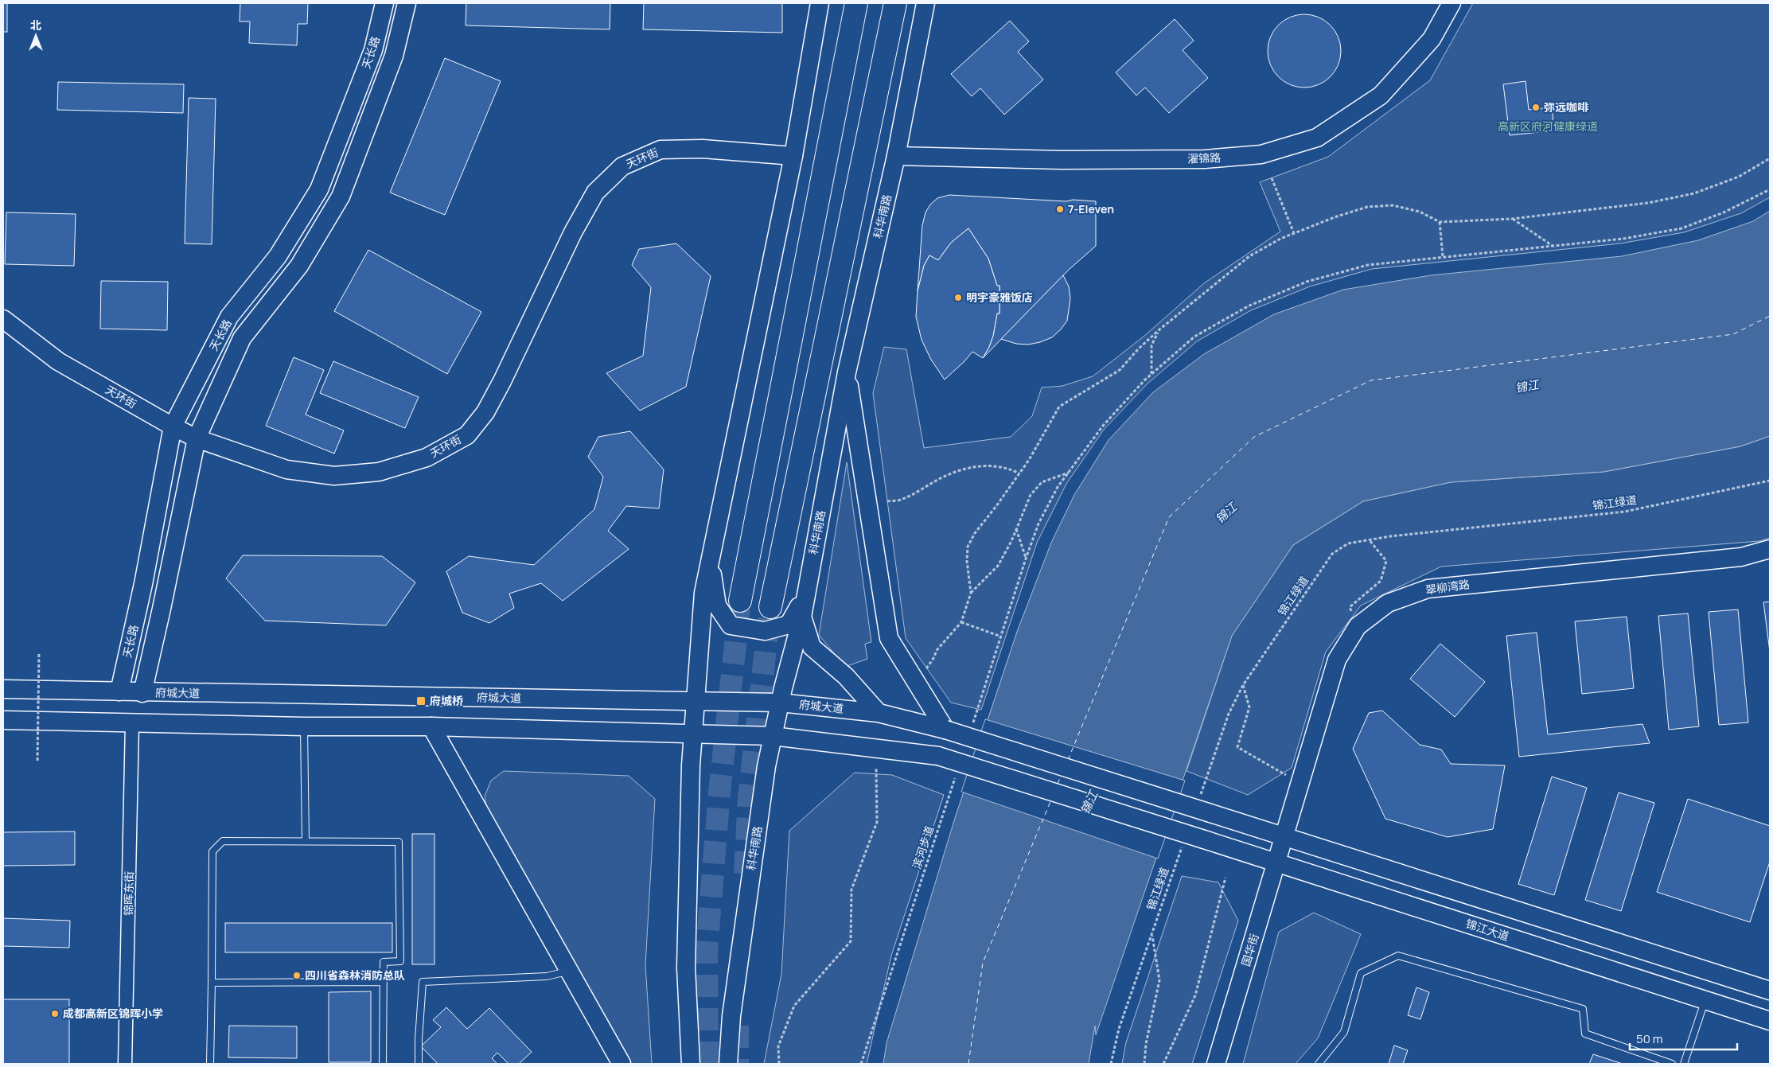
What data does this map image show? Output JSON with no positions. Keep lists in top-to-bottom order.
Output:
{
  "streets": {
    "main road": [
      "天长路",
      "天环街",
      "濯锦路",
      "科华南路",
      "翠柳湾路",
      "府城大道",
      "锦江大道",
      "国华街"
    ],
    "street": ["锦晖东街"],
    "path": ["锦江绿道", "滨河步道"]
  },
  "crossings": [
    ["天长路", "天环街"],
    ["天长路", "府城大道"],
    ["濯锦路", "科华南路"],
    ["科华南路", "府城大道"],
    ["科华南路", "锦江大道"],
    ["翠柳湾路", "府城大道"],
    ["翠柳湾路", "国华街"],
    ["府城大道", "国华街"],
    ["锦江大道", "国华街"]
  ],
  "water": ["锦江"],
  "parks": ["高新区府河健康绿道"],
  "places": {
    "other": [
      "弥远咖啡",
      "7-Eleven",
      "明宇豪雅饭店",
      "四川省森林消防总队",
      "成都高新区锦晖小学"
    ],
    "transit": ["府城桥"]
  },
  "scale_bar": "50 m",
  "north": "top"
}
